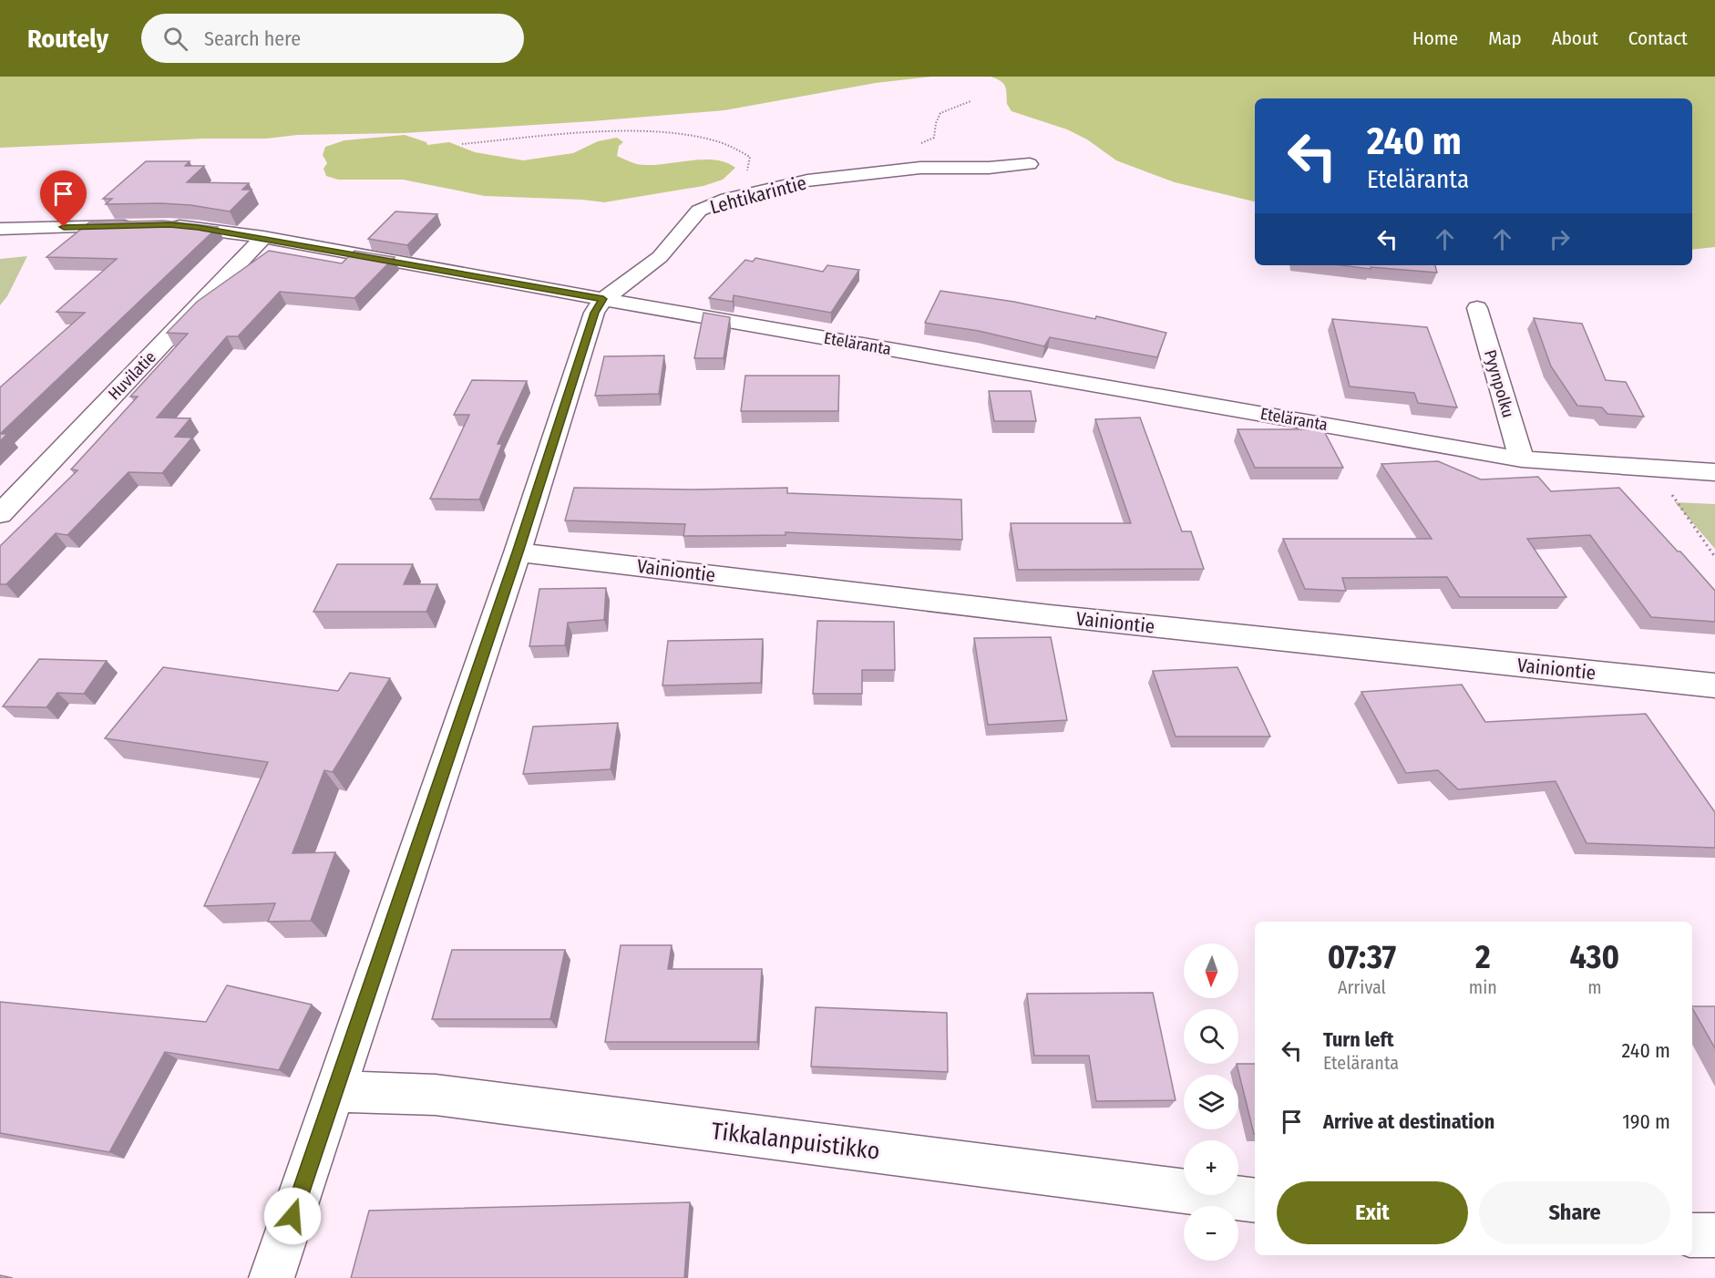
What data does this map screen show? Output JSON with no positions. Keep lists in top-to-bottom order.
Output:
{
  "streets": {
    "street": [
      "Lehtikarintie",
      "Eteläranta",
      "Huvilatie",
      "Pyynpolku",
      "Vainiontie",
      "Tikkalanpuistikko"
    ]
  },
  "crossings": [
    ["Lehtikarintie", "Eteläranta"],
    ["Lehtikarintie", "Vainiontie"],
    ["Lehtikarintie", "Tikkalanpuistikko"],
    ["Eteläranta", "Huvilatie"],
    ["Eteläranta", "Pyynpolku"]
  ],
  "north": "bottom",
  "page": {
    "header": "Routely",
    "search": "Search here",
    "nav": [
      "Home",
      "Map",
      "About",
      "Contact"
    ],
    "turn": ["240 m", "Eteläranta"],
    "eta": [
      "07:37",
      "Arrival",
      "2",
      "min",
      "430",
      "m"
    ],
    "map_buttons": ["+", "−"],
    "list": [
      {
        "name": "Turn left",
        "note": "Eteläranta",
        "value": "240 m"
      },
      {
        "name": "Arrive at destination",
        "value": "190 m"
      }
    ],
    "buttons": ["Exit", "Share"]
  }
}
